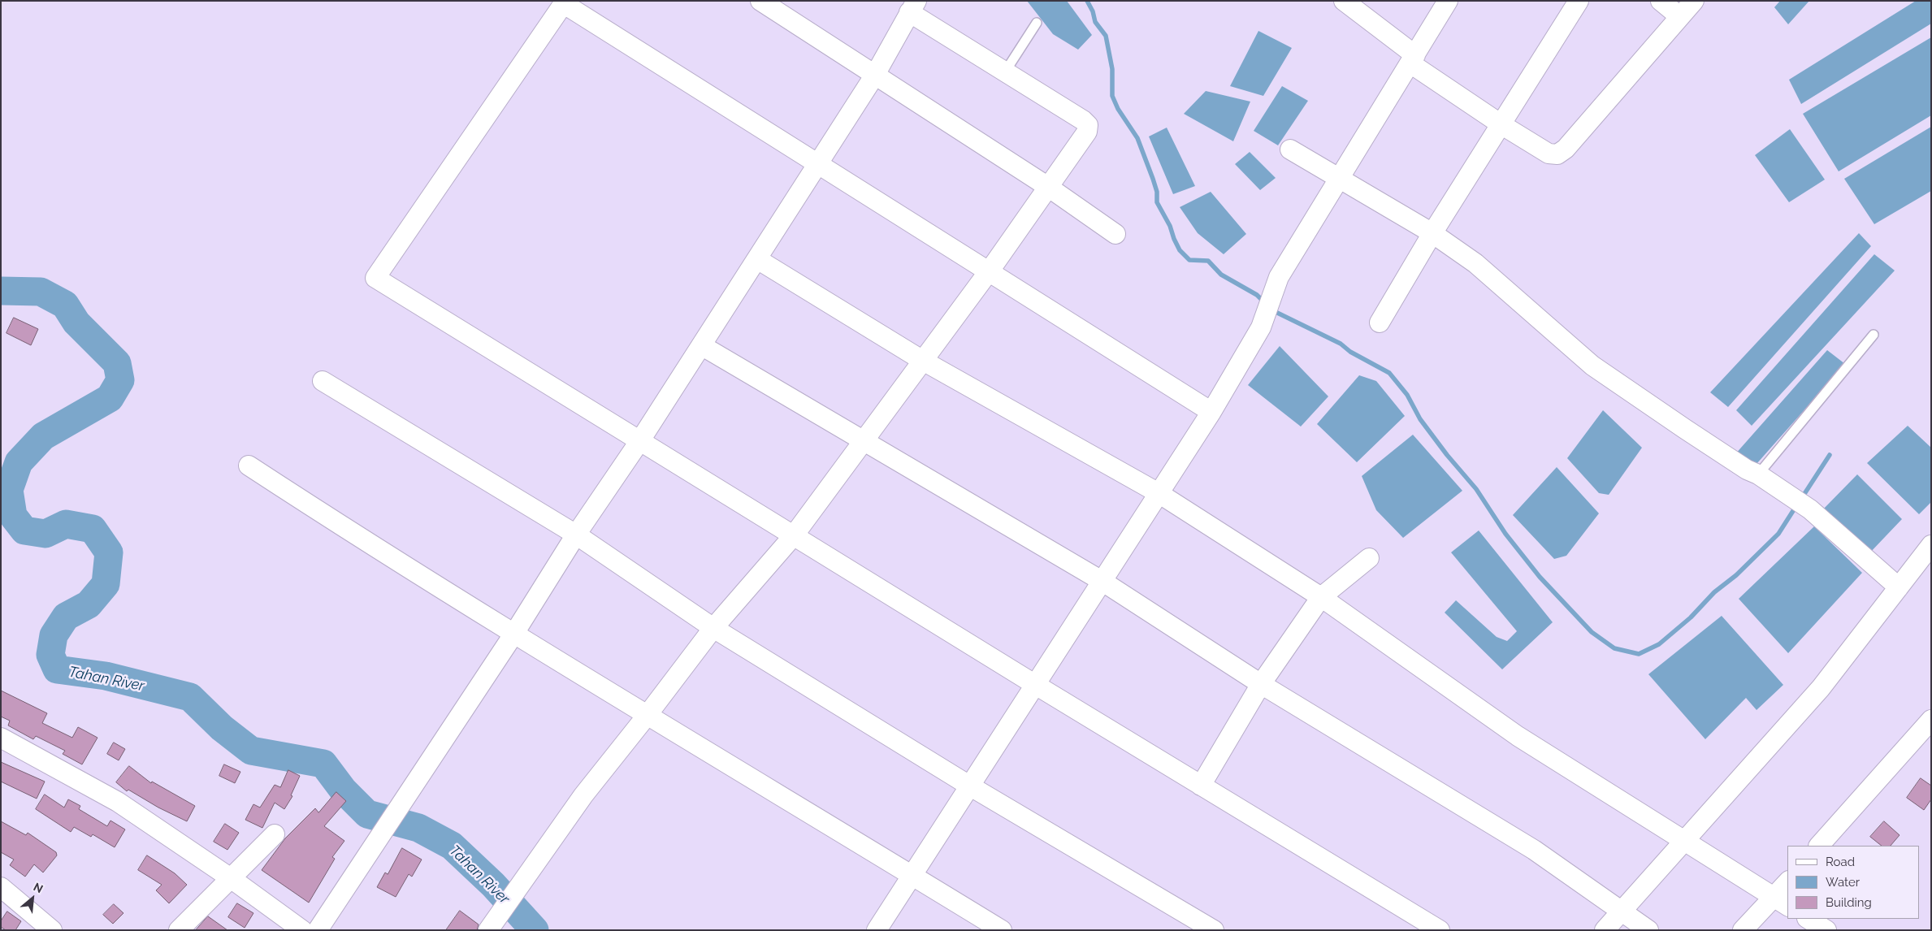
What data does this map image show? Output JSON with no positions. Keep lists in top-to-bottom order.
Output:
{
  "water": ["Tahan River"],
  "legend": ["Road", "Water", "Building"],
  "north": "top right"
}
